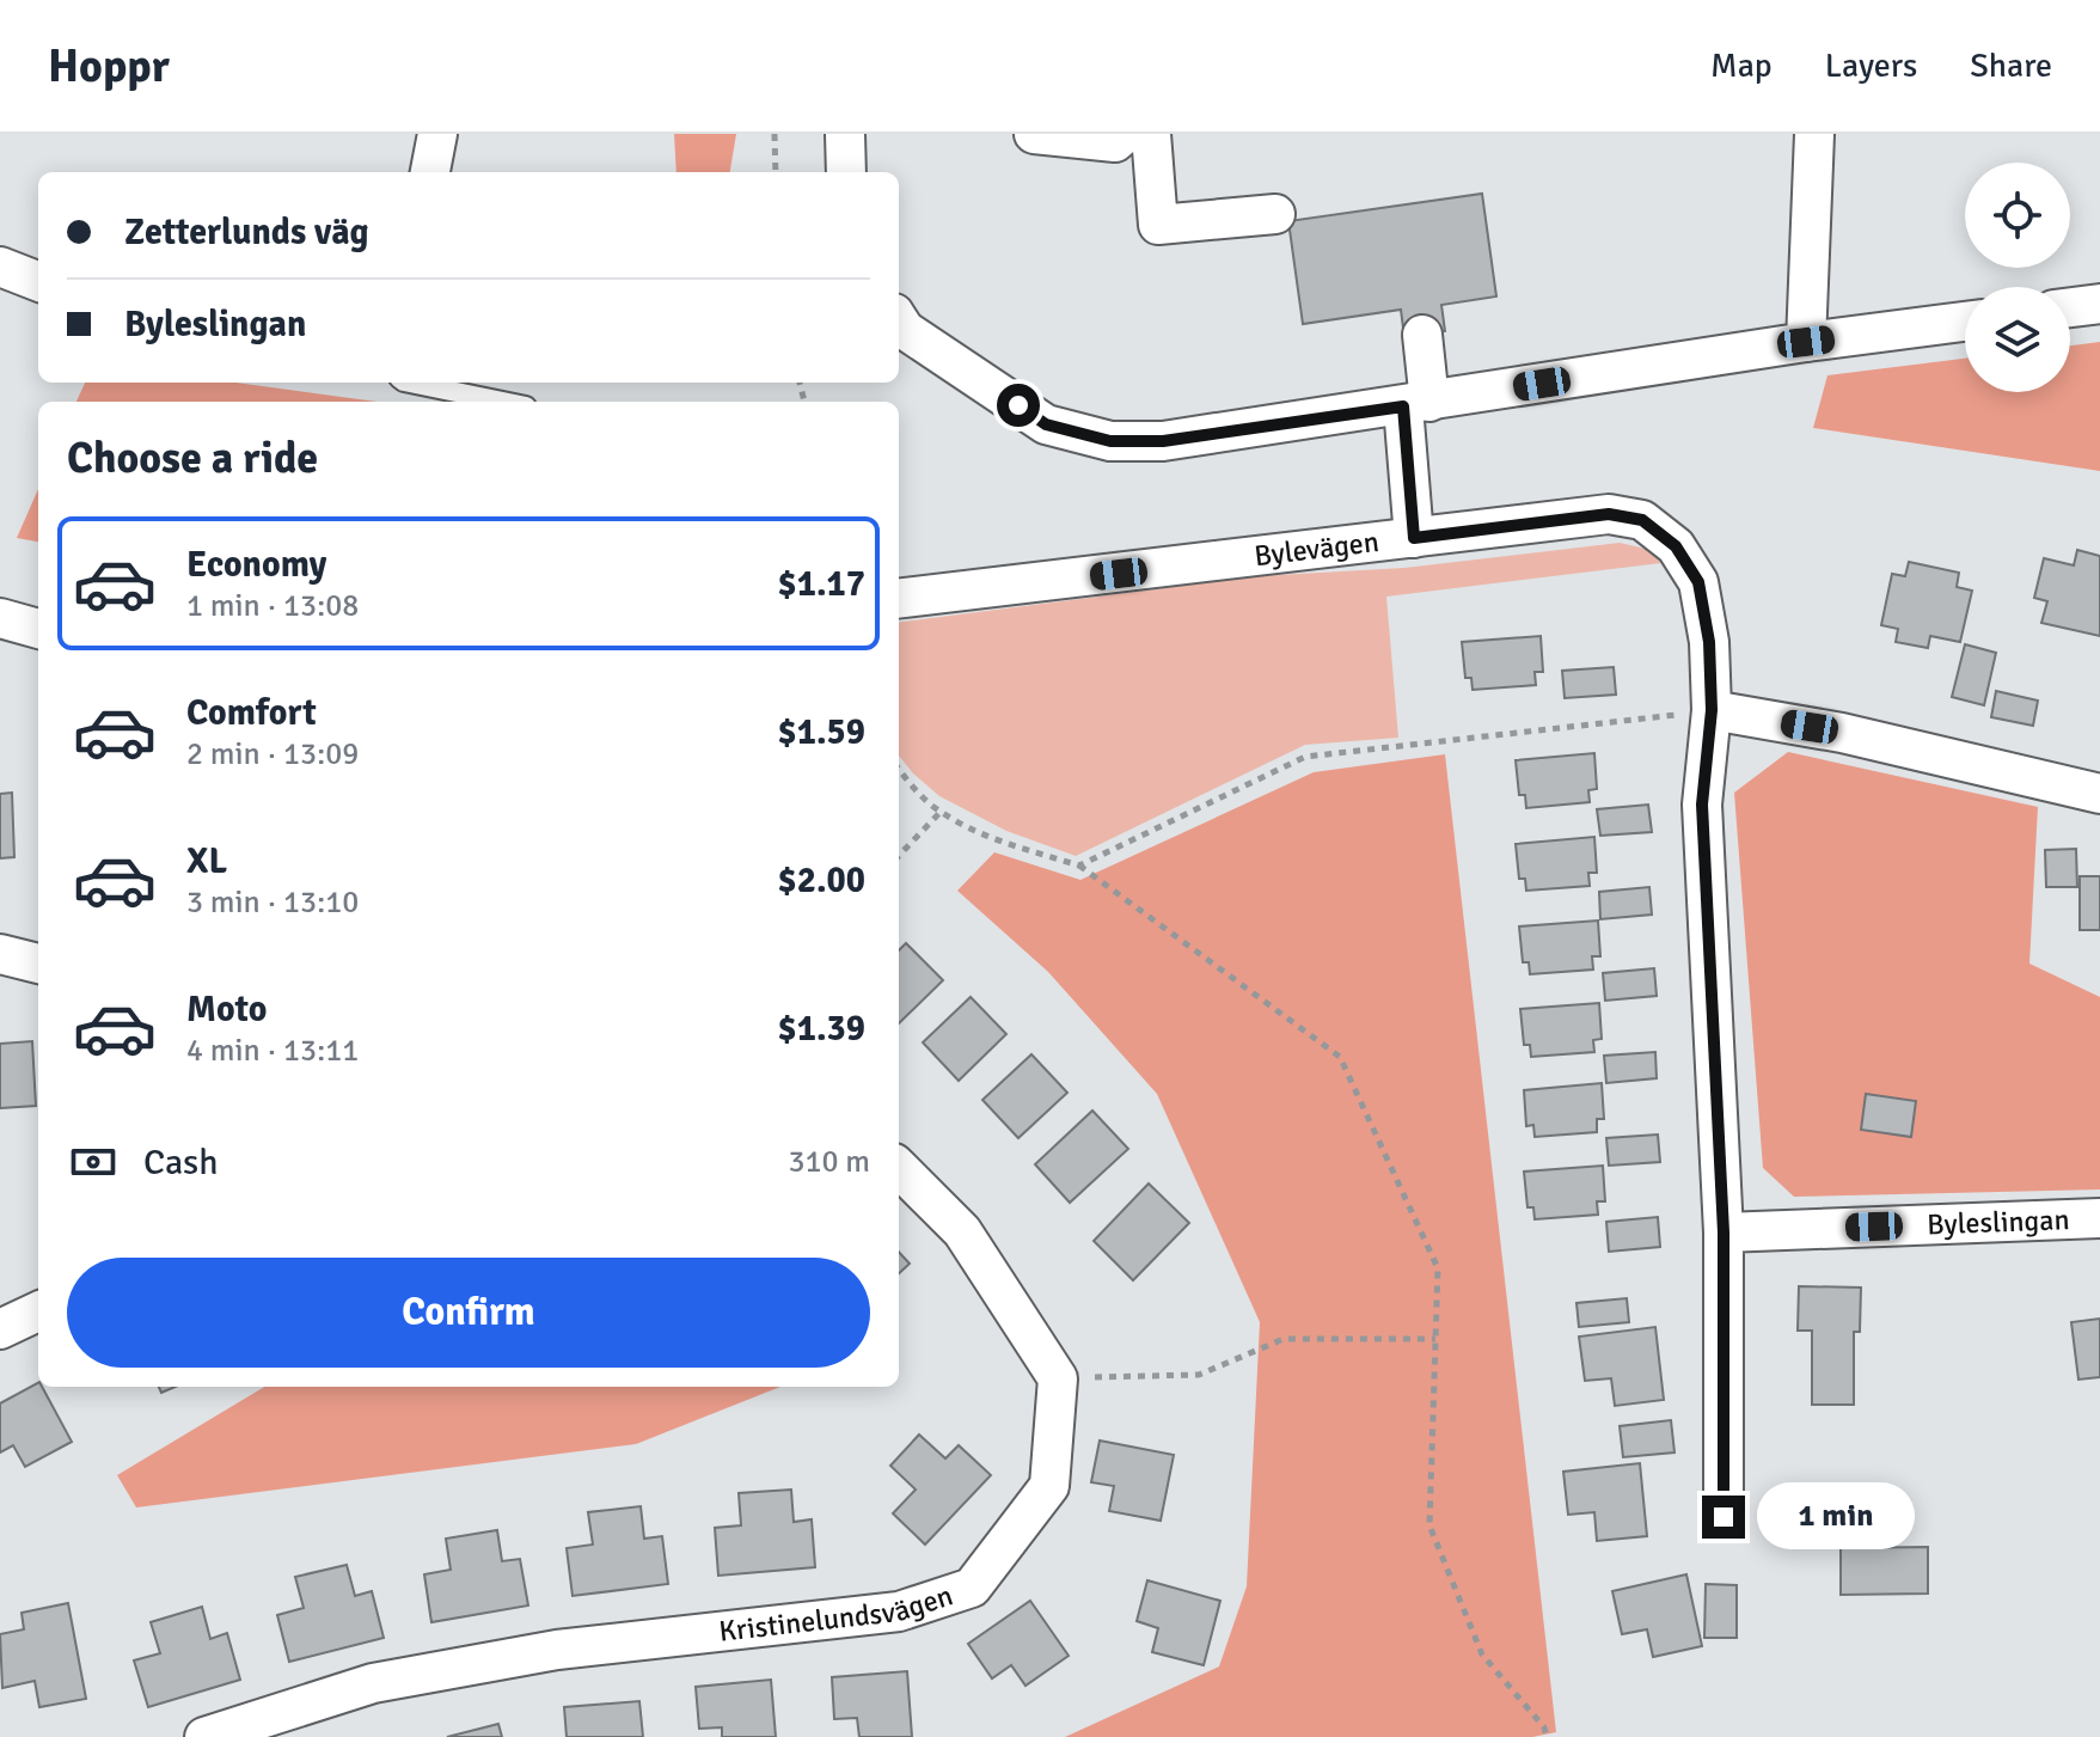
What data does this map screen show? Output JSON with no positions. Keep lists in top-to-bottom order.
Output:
{
  "streets": {
    "street": ["Bylevägen", "Byleslingan", "Kristinelundsvägen"]
  },
  "page": {
    "header": "Hoppr",
    "nav": ["Map", "Layers", "Share"],
    "banner": ["Zetterlunds väg", "Byleslingan"],
    "heading": "Choose a ride",
    "list": [
      {
        "name": "Economy",
        "note": "1 min · 13:08",
        "value": "$1.17"
      },
      {
        "name": "Comfort",
        "note": "2 min · 13:09",
        "value": "$1.59"
      },
      {
        "name": "XL",
        "note": "3 min · 13:10",
        "value": "$2.00"
      },
      {
        "name": "Moto",
        "note": "4 min · 13:11",
        "value": "$1.39"
      }
    ],
    "pay": ["Cash", "310 m"],
    "buttons": "Confirm",
    "bubble": "1 min"
  }
}
